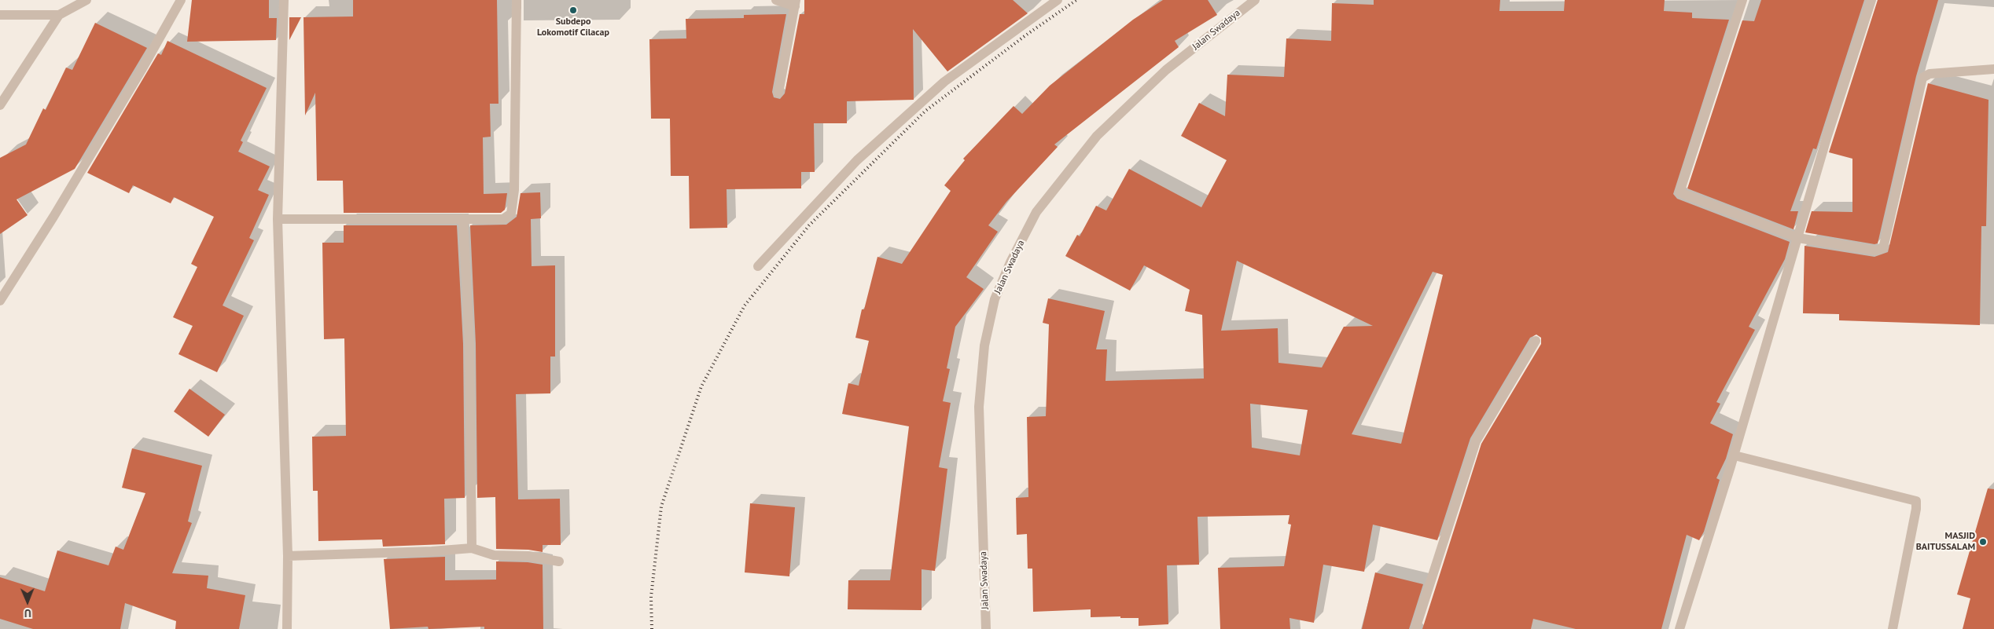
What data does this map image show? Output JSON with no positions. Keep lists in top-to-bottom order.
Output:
{
  "streets": {
    "street": ["Jalan Swadaya"]
  },
  "places": ["Subdepo Lokomotif Cilacap", "MASJID BAITUSSALAM"],
  "north": "bottom"
}
